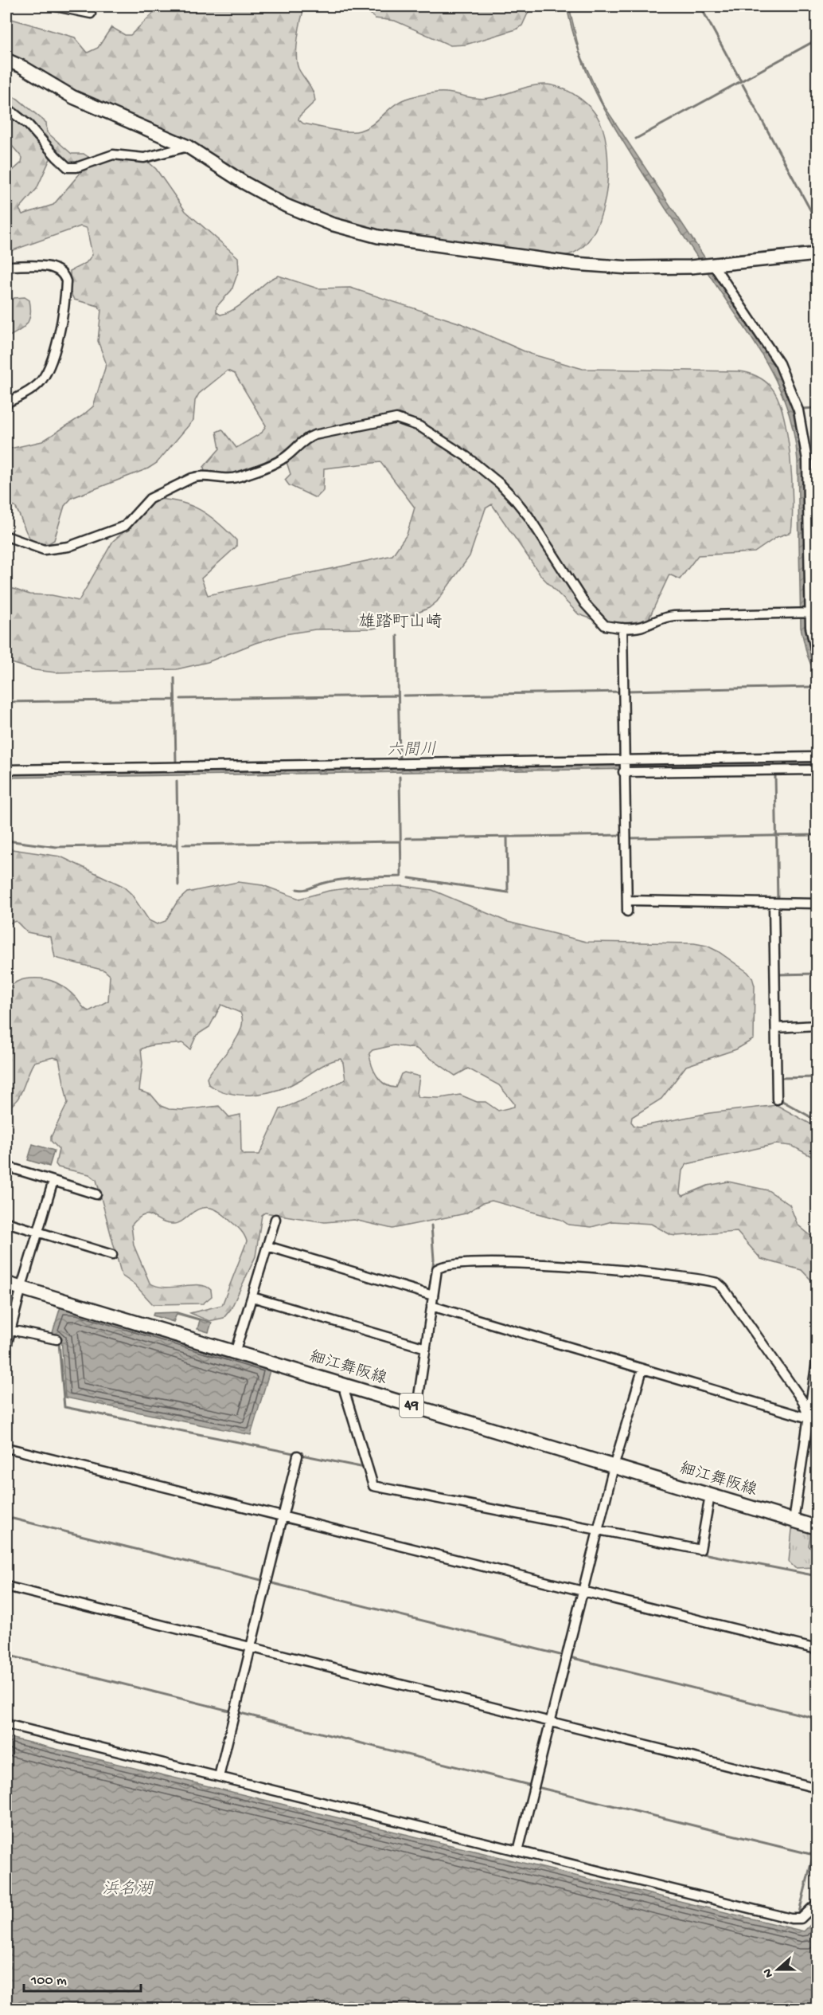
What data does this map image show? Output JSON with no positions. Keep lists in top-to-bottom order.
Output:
{
  "streets": {
    "main road": ["細江舞阪線", "49"]
  },
  "districts": ["雄踏町山崎"],
  "water": ["六間川", "浜名湖"],
  "scale_bar": "100 m",
  "north": "left"
}
